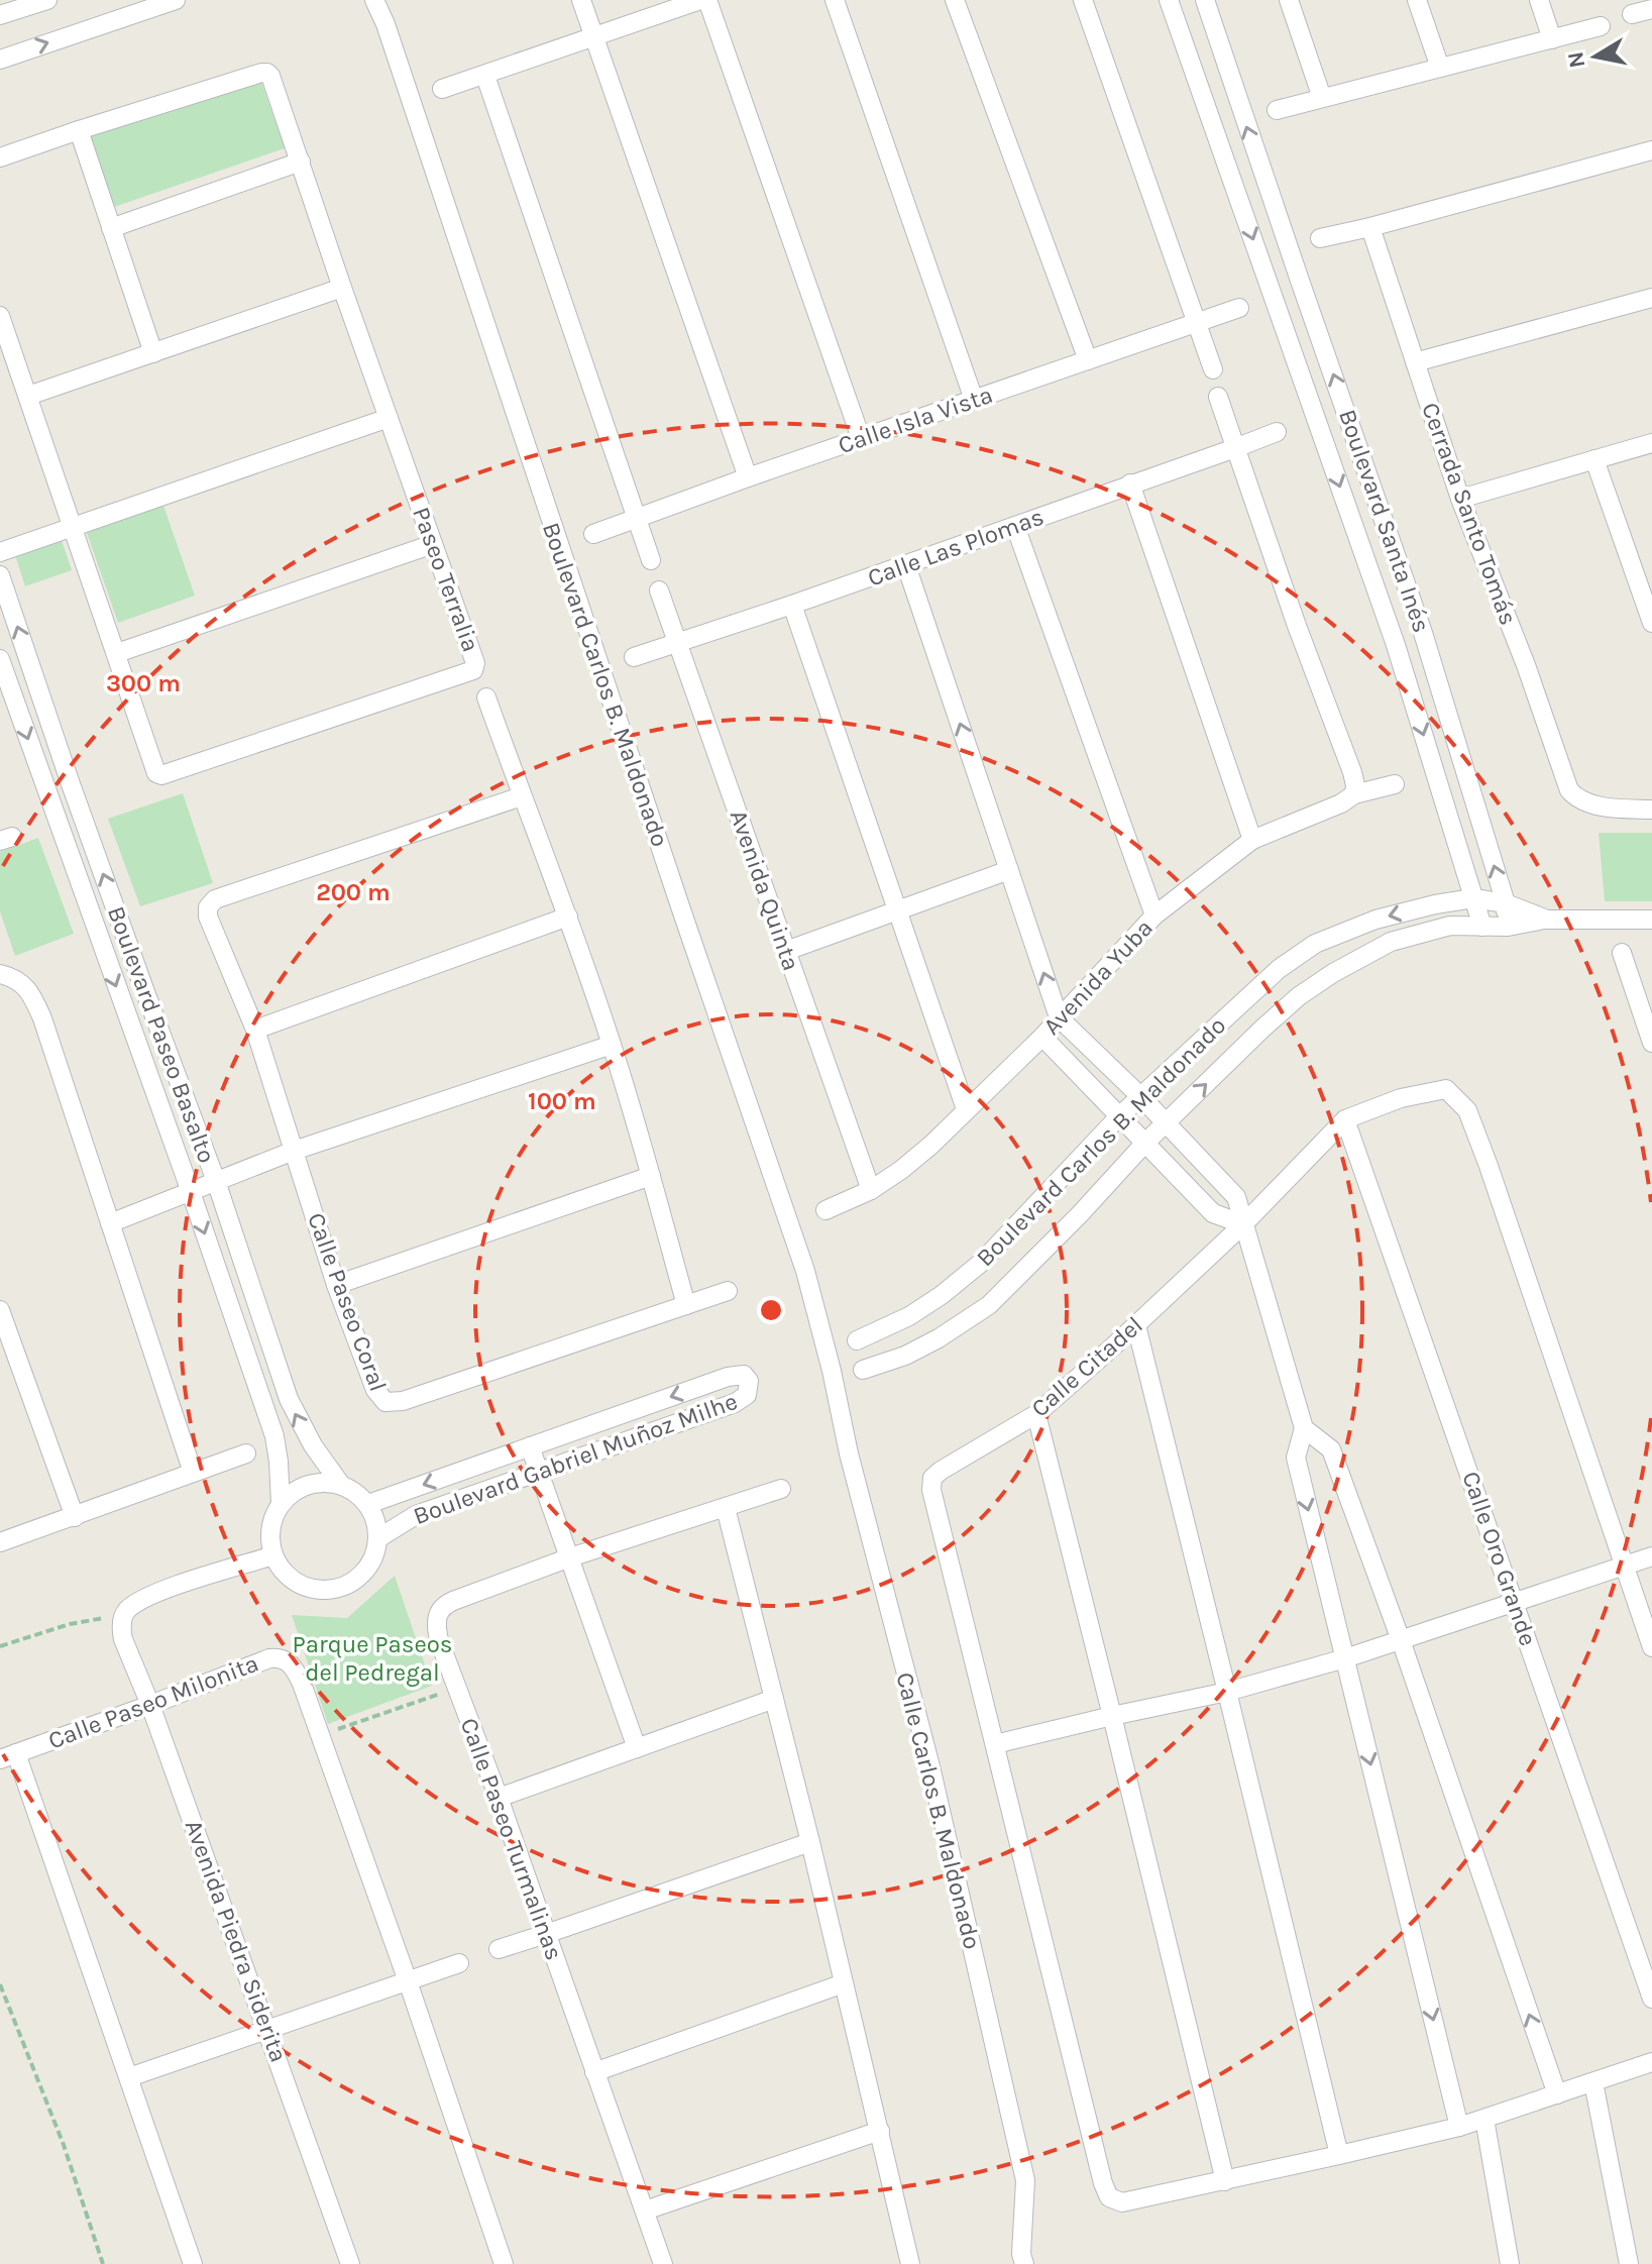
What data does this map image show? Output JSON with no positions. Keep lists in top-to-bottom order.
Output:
{
  "streets": {
    "street": [
      "Calle Isla Vista",
      "Cerrada Santo Tomás",
      "Boulevard Santa Inés",
      "Calle Las Plomas",
      "Paseo Terralia",
      "Boulevard Carlos B. Maldonado",
      "Avenida Quinta",
      "Avenida Yuba",
      "Boulevard Paseo Basalto",
      "Calle Paseo Coral",
      "Calle Citadel",
      "Boulevard Gabriel Muñoz Milhe",
      "Calle Oro Grande",
      "Calle Paseo Milonita",
      "Calle Carlos B. Maldonado",
      "Calle Paseo Turmalinas",
      "Avenida Piedra Siderita"
    ]
  },
  "crossings": [
    ["Boulevard Santa Inés", "Boulevard Carlos B. Maldonado"],
    ["Calle Las Plomas", "Avenida Quinta"],
    ["Boulevard Carlos B. Maldonado", "Calle Carlos B. Maldonado"],
    ["Avenida Quinta", "Avenida Yuba"],
    ["Boulevard Paseo Basalto", "Boulevard Gabriel Muñoz Milhe"],
    ["Calle Citadel", "Calle Oro Grande"],
    ["Calle Paseo Milonita", "Avenida Piedra Siderita"]
  ],
  "parks": ["Parque Paseos del Pedregal"],
  "north": "left",
  "rings": ["300 m", "200 m", "100 m"]
}
